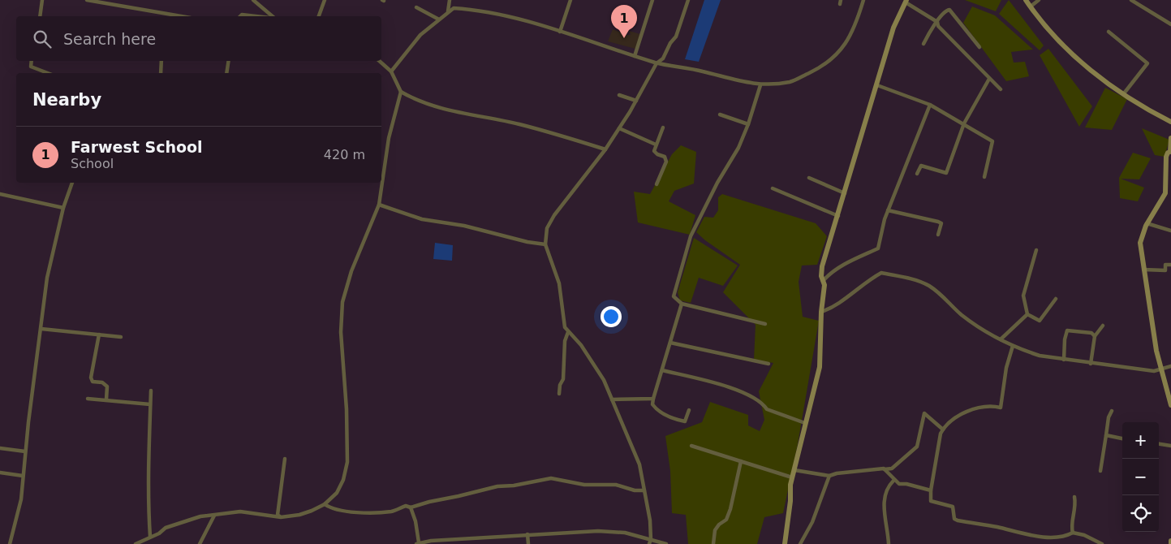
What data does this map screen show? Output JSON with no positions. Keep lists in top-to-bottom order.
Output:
{
  "page": {
    "pins": "1",
    "search": "Search here",
    "heading": "Nearby",
    "list": [
      {
        "mark": "1",
        "name": "Farwest School",
        "note": "School",
        "value": "420 m"
      }
    ],
    "map_buttons": ["+", "−"]
  }
}
